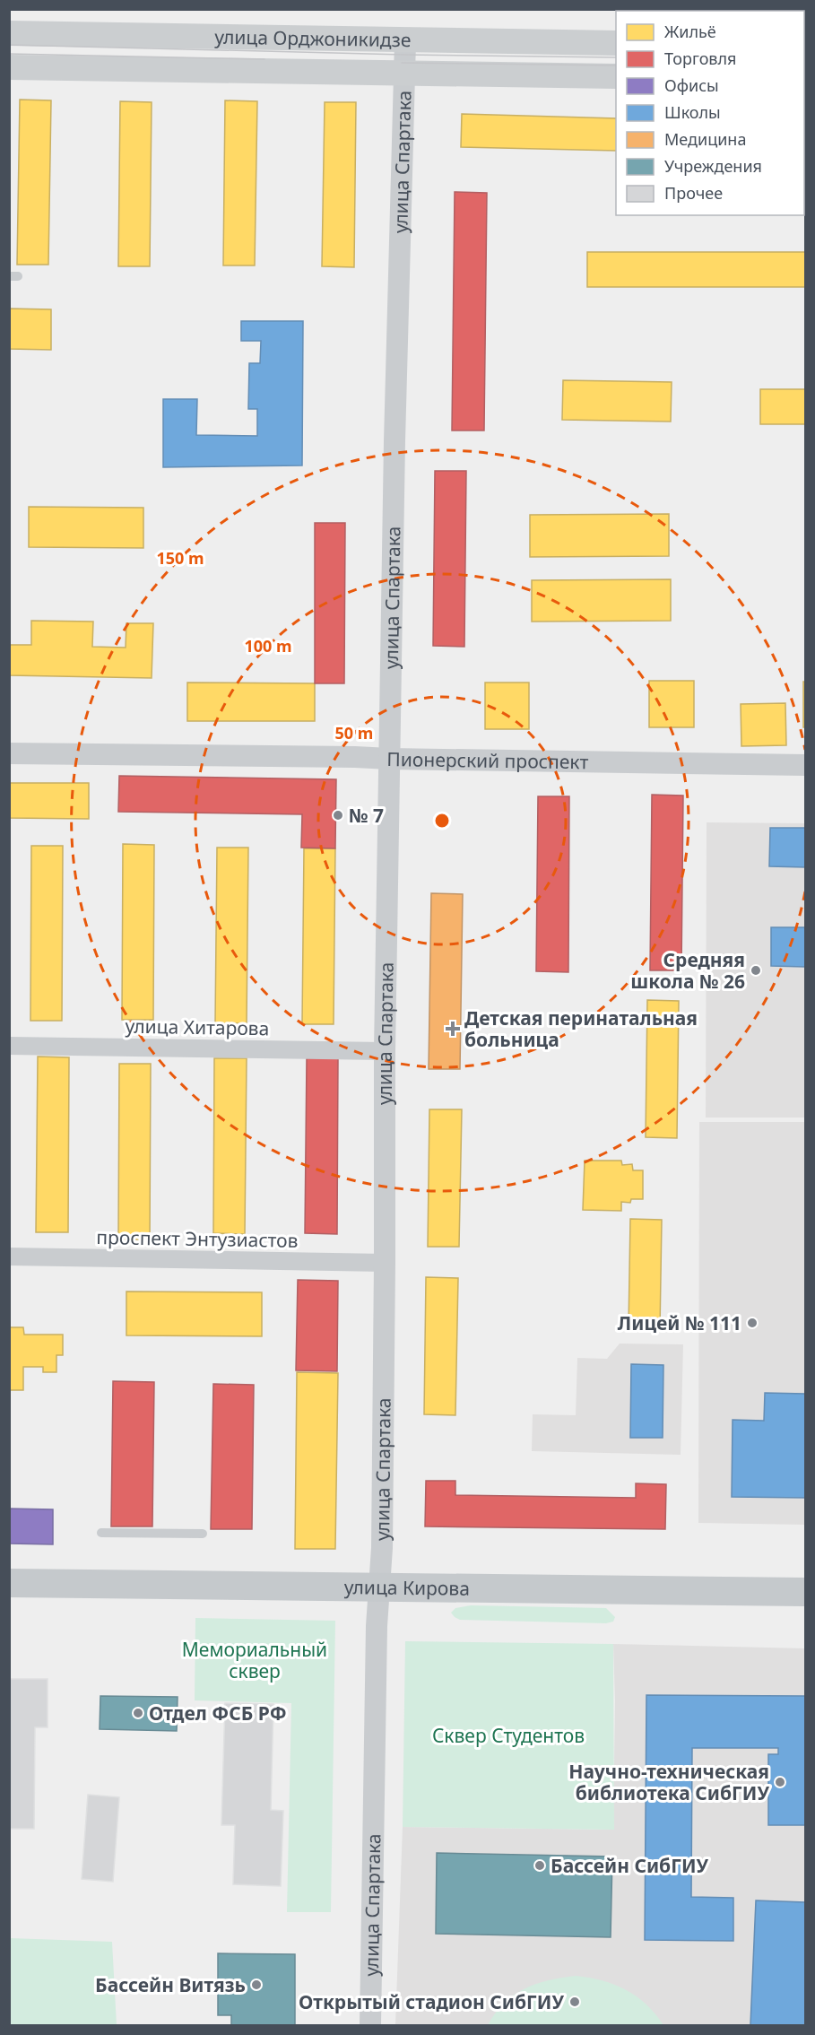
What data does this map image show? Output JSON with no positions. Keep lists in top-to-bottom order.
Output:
{
  "streets": {
    "main road": ["улица Орджоникидзе", "улица Кирова"],
    "street": [
      "улица Спартака",
      "Пионерский проспект",
      "улица Хитарова",
      "проспект Энтузиастов"
    ]
  },
  "crossings": [
    ["улица Орджоникидзе", "улица Спартака"],
    ["улица Спартака", "Пионерский проспект"],
    ["улица Спартака", "улица Хитарова"],
    ["улица Спартака", "проспект Энтузиастов"],
    ["улица Спартака", "улица Кирова"]
  ],
  "parks": ["Мемориальный сквер", "Сквер Студентов"],
  "places": {
    "other": [
      "№ 7",
      "Средняя школа № 26",
      "Лицей № 111",
      "Отдел ФСБ РФ",
      "Научно-техническая библиотека СибГИУ",
      "Бассейн СибГИУ",
      "Бассейн Витязь",
      "Открытый стадион СибГИУ"
    ],
    "health": ["Детская перинатальная больница"]
  },
  "legend": [
    "Жильё",
    "Торговля",
    "Офисы",
    "Школы",
    "Медицина",
    "Учреждения",
    "Прочее"
  ],
  "rings": ["150 m", "100 m", "50 m"]
}
